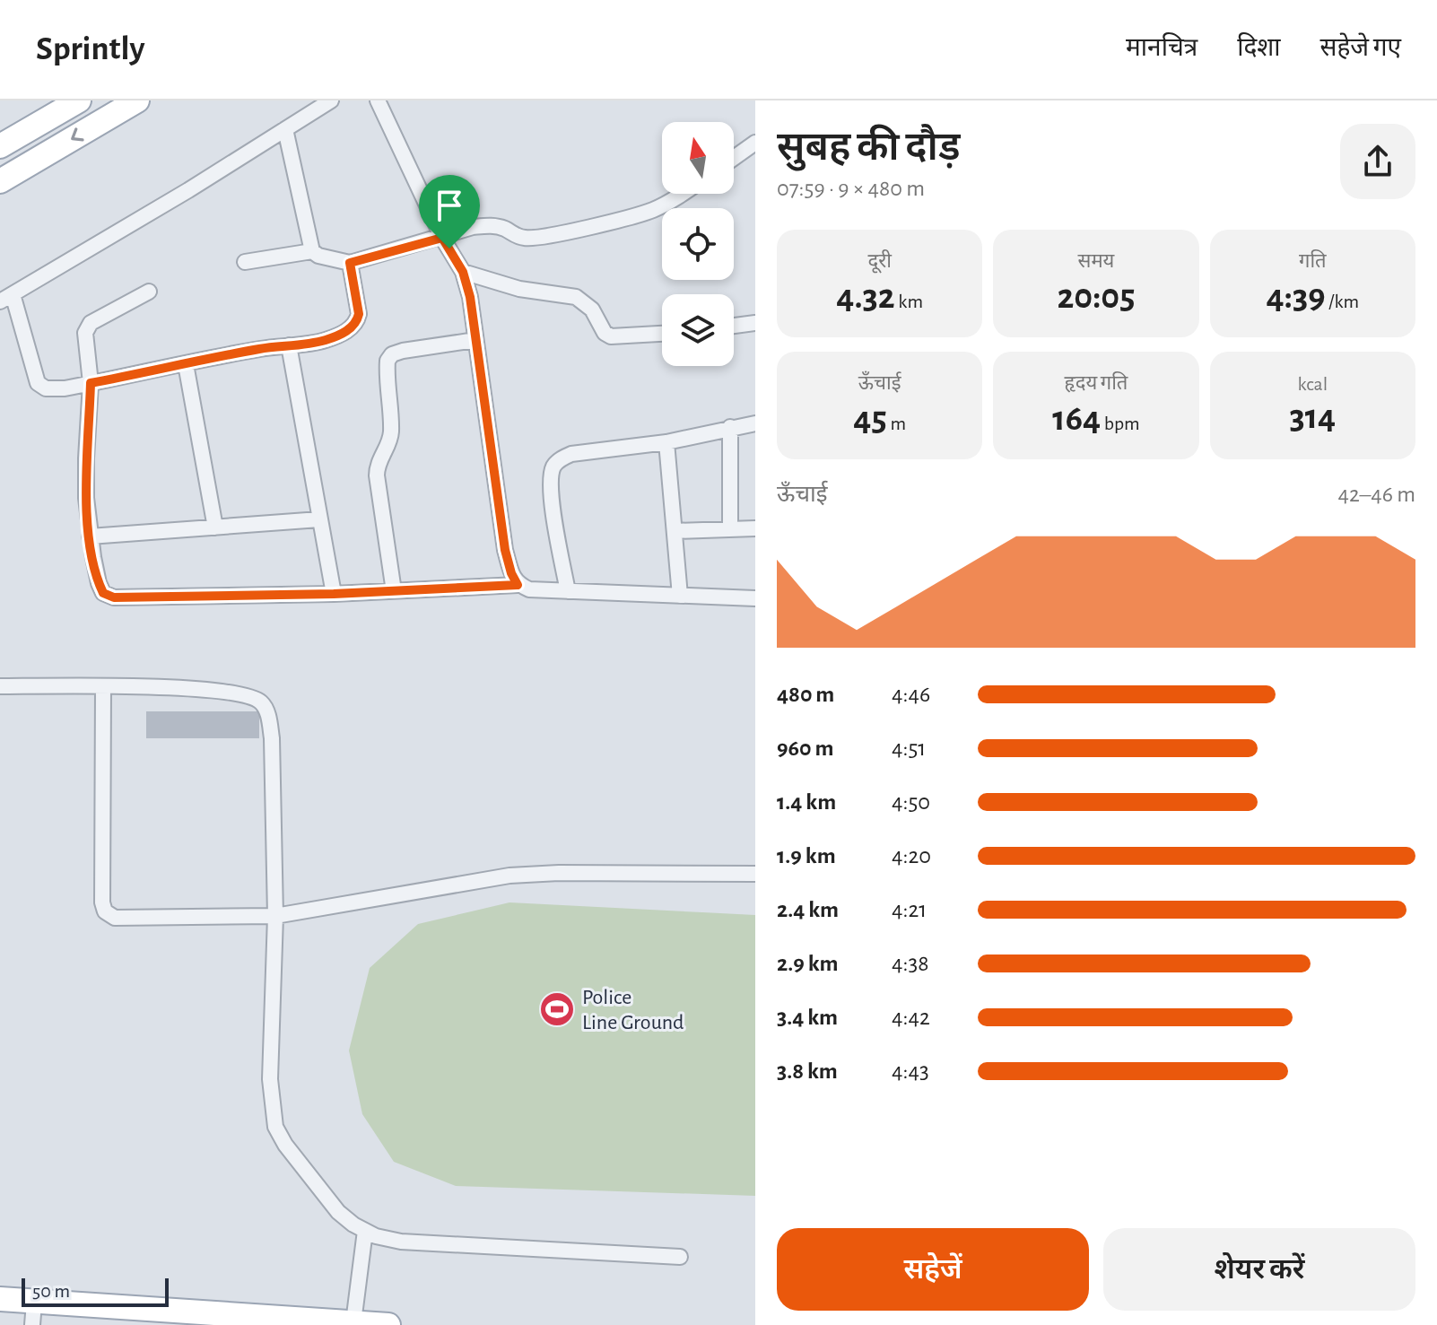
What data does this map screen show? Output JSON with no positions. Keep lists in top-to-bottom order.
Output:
{
  "places": {
    "sports": ["Police Line Ground"]
  },
  "scale_bar": "50 m",
  "north": "top",
  "page": {
    "header": "Sprintly",
    "nav": ["मानचित्र", "दिशा", "सहेजे गए"],
    "heading": ["सुबह की दौड़", "07:59 · 9 × 480 m"],
    "stats": [
      ["दूरी", "4.32 km"],
      ["समय", "20:05"],
      ["गति", "4:39 /km"],
      ["ऊँचाई", "45 m"],
      ["हृदय गति", "164 bpm"],
      ["kcal", "314"]
    ],
    "chart": ["ऊँचाई", "42–46 m"],
    "list": [
      {
        "name": "480 m",
        "note": "4:46"
      },
      {
        "name": "960 m",
        "note": "4:51"
      },
      {
        "name": "1.4 km",
        "note": "4:50"
      },
      {
        "name": "1.9 km",
        "note": "4:20"
      },
      {
        "name": "2.4 km",
        "note": "4:21"
      },
      {
        "name": "2.9 km",
        "note": "4:38"
      },
      {
        "name": "3.4 km",
        "note": "4:42"
      },
      {
        "name": "3.8 km",
        "note": "4:43"
      }
    ],
    "buttons": ["सहेजें", "शेयर करें"],
    "scale": "50 m"
  }
}
